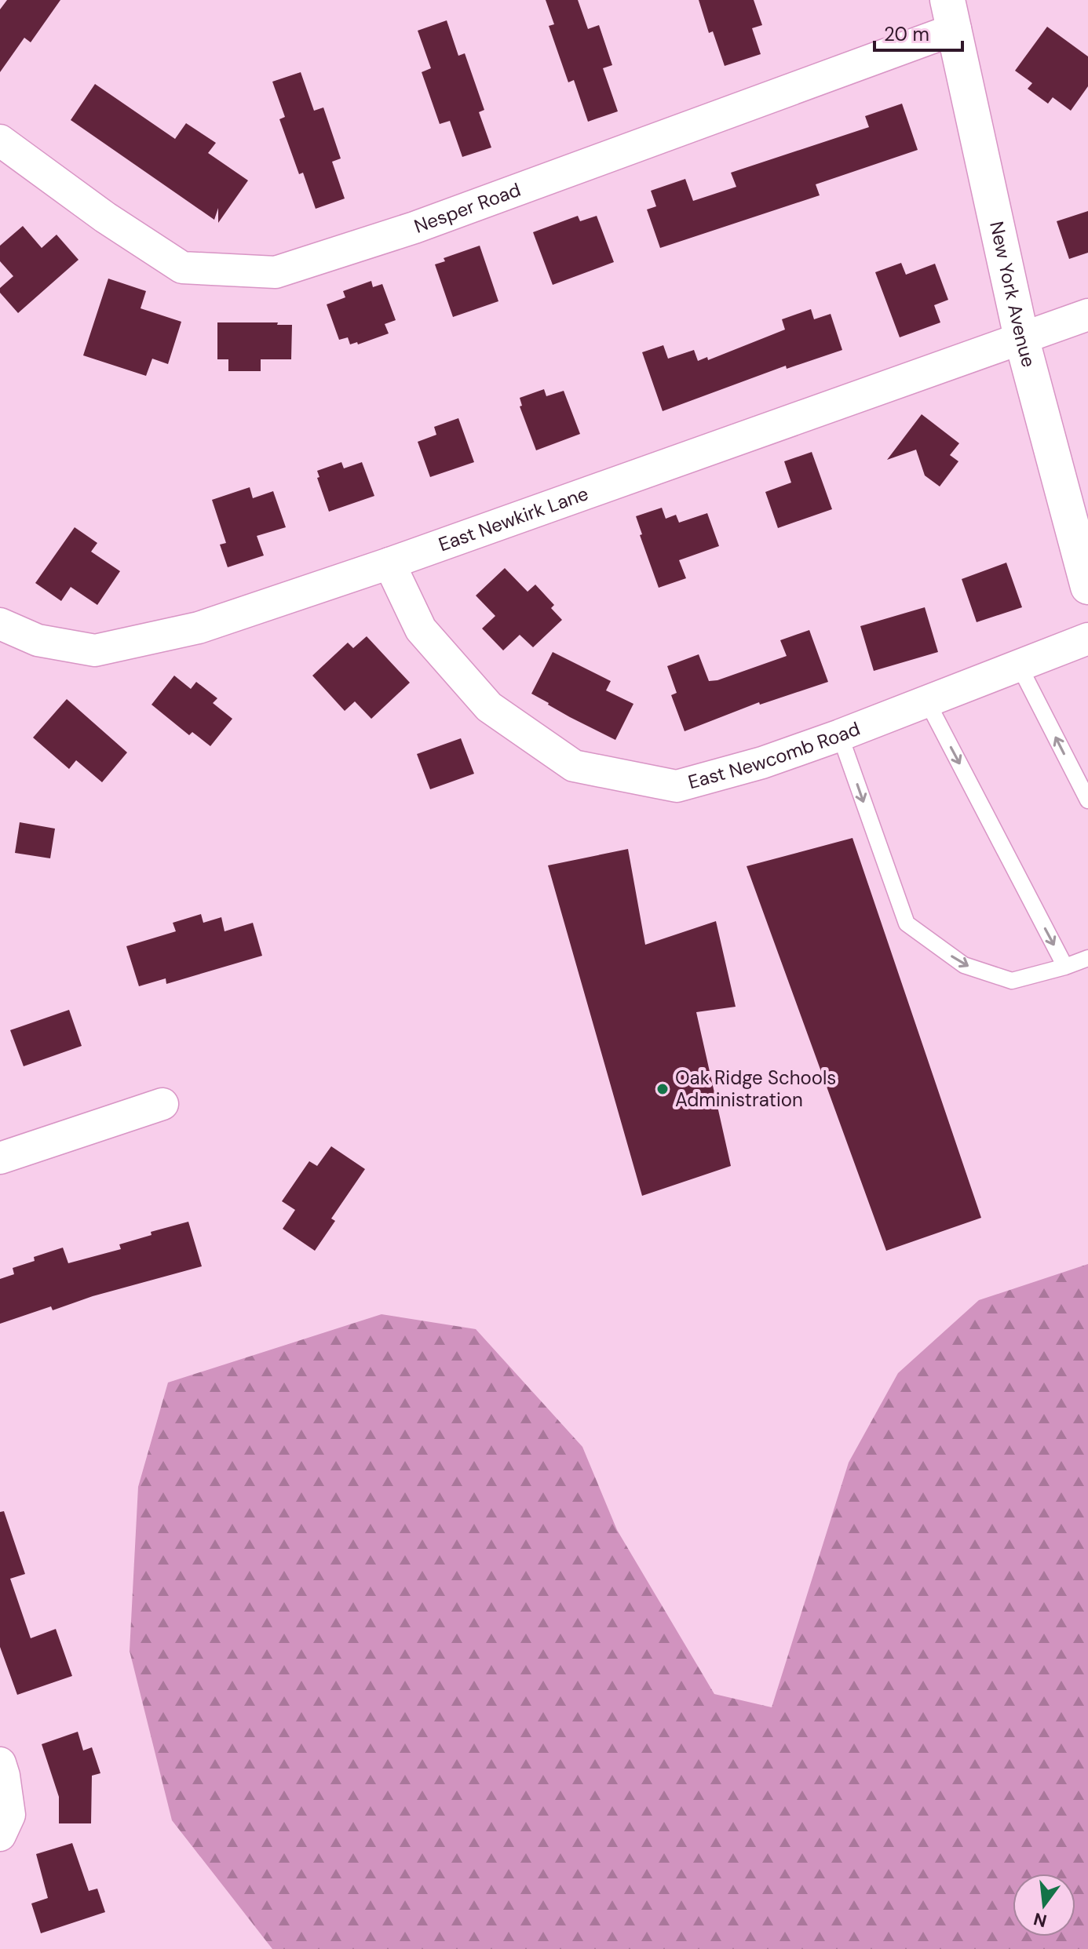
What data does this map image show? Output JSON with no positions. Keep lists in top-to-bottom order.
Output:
{
  "streets": {
    "street": [
      "Nesper Road",
      "New York Avenue",
      "East Newkirk Lane",
      "East Newcomb Road"
    ]
  },
  "crossings": [
    ["Nesper Road", "New York Avenue"],
    ["New York Avenue", "East Newkirk Lane"],
    ["East Newkirk Lane", "East Newcomb Road"]
  ],
  "places": ["Oak Ridge Schools Administration"],
  "scale_bar": "20 m",
  "north": "bottom"
}
